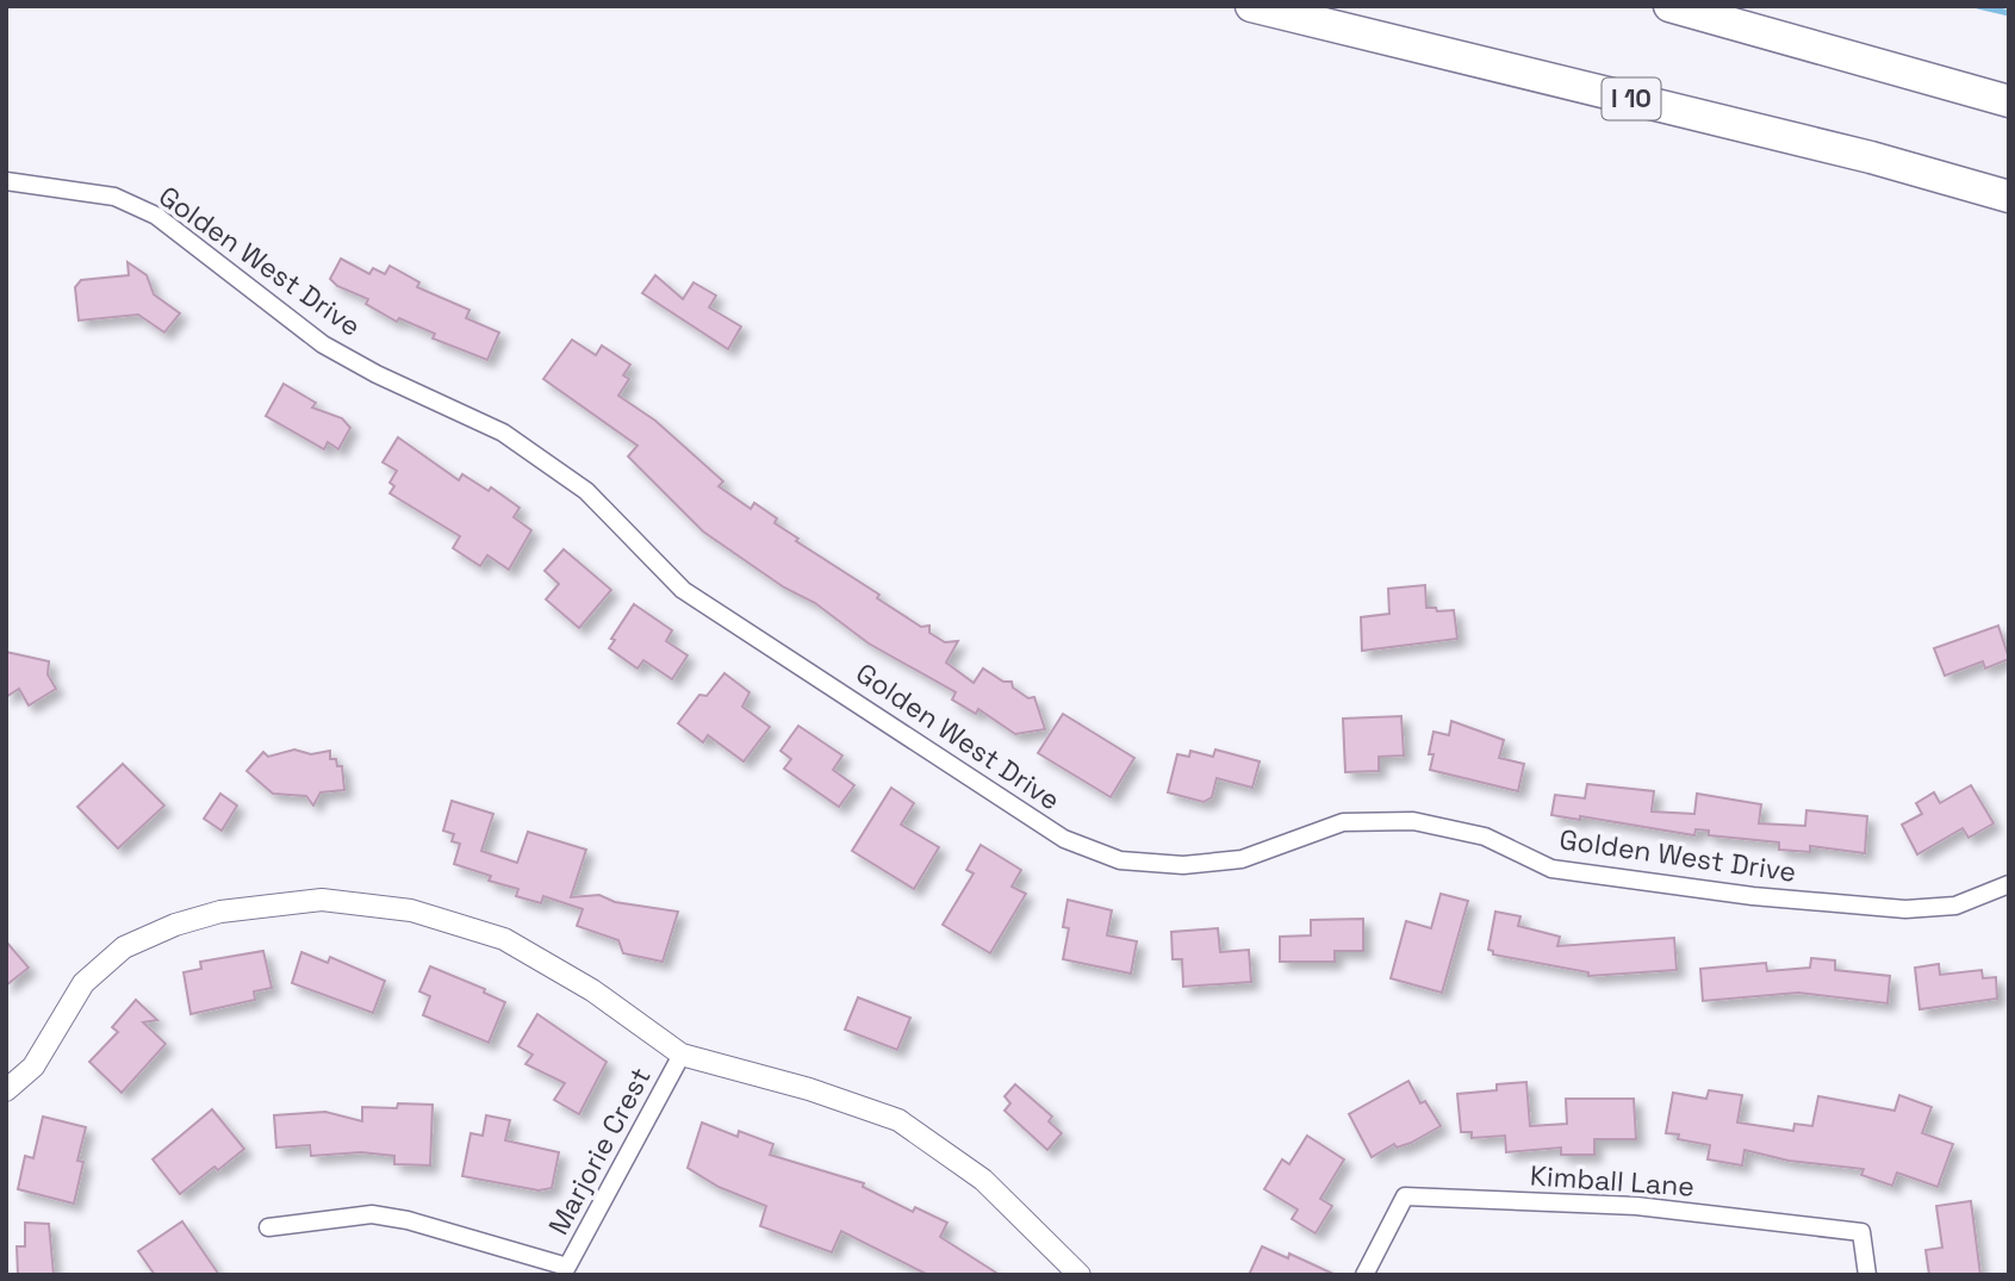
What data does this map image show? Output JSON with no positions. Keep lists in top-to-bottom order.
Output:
{
  "streets": {
    "highway": ["I 10"],
    "street": ["Golden West Drive", "Marjorie Crest", "Kimball Lane"]
  }
}
